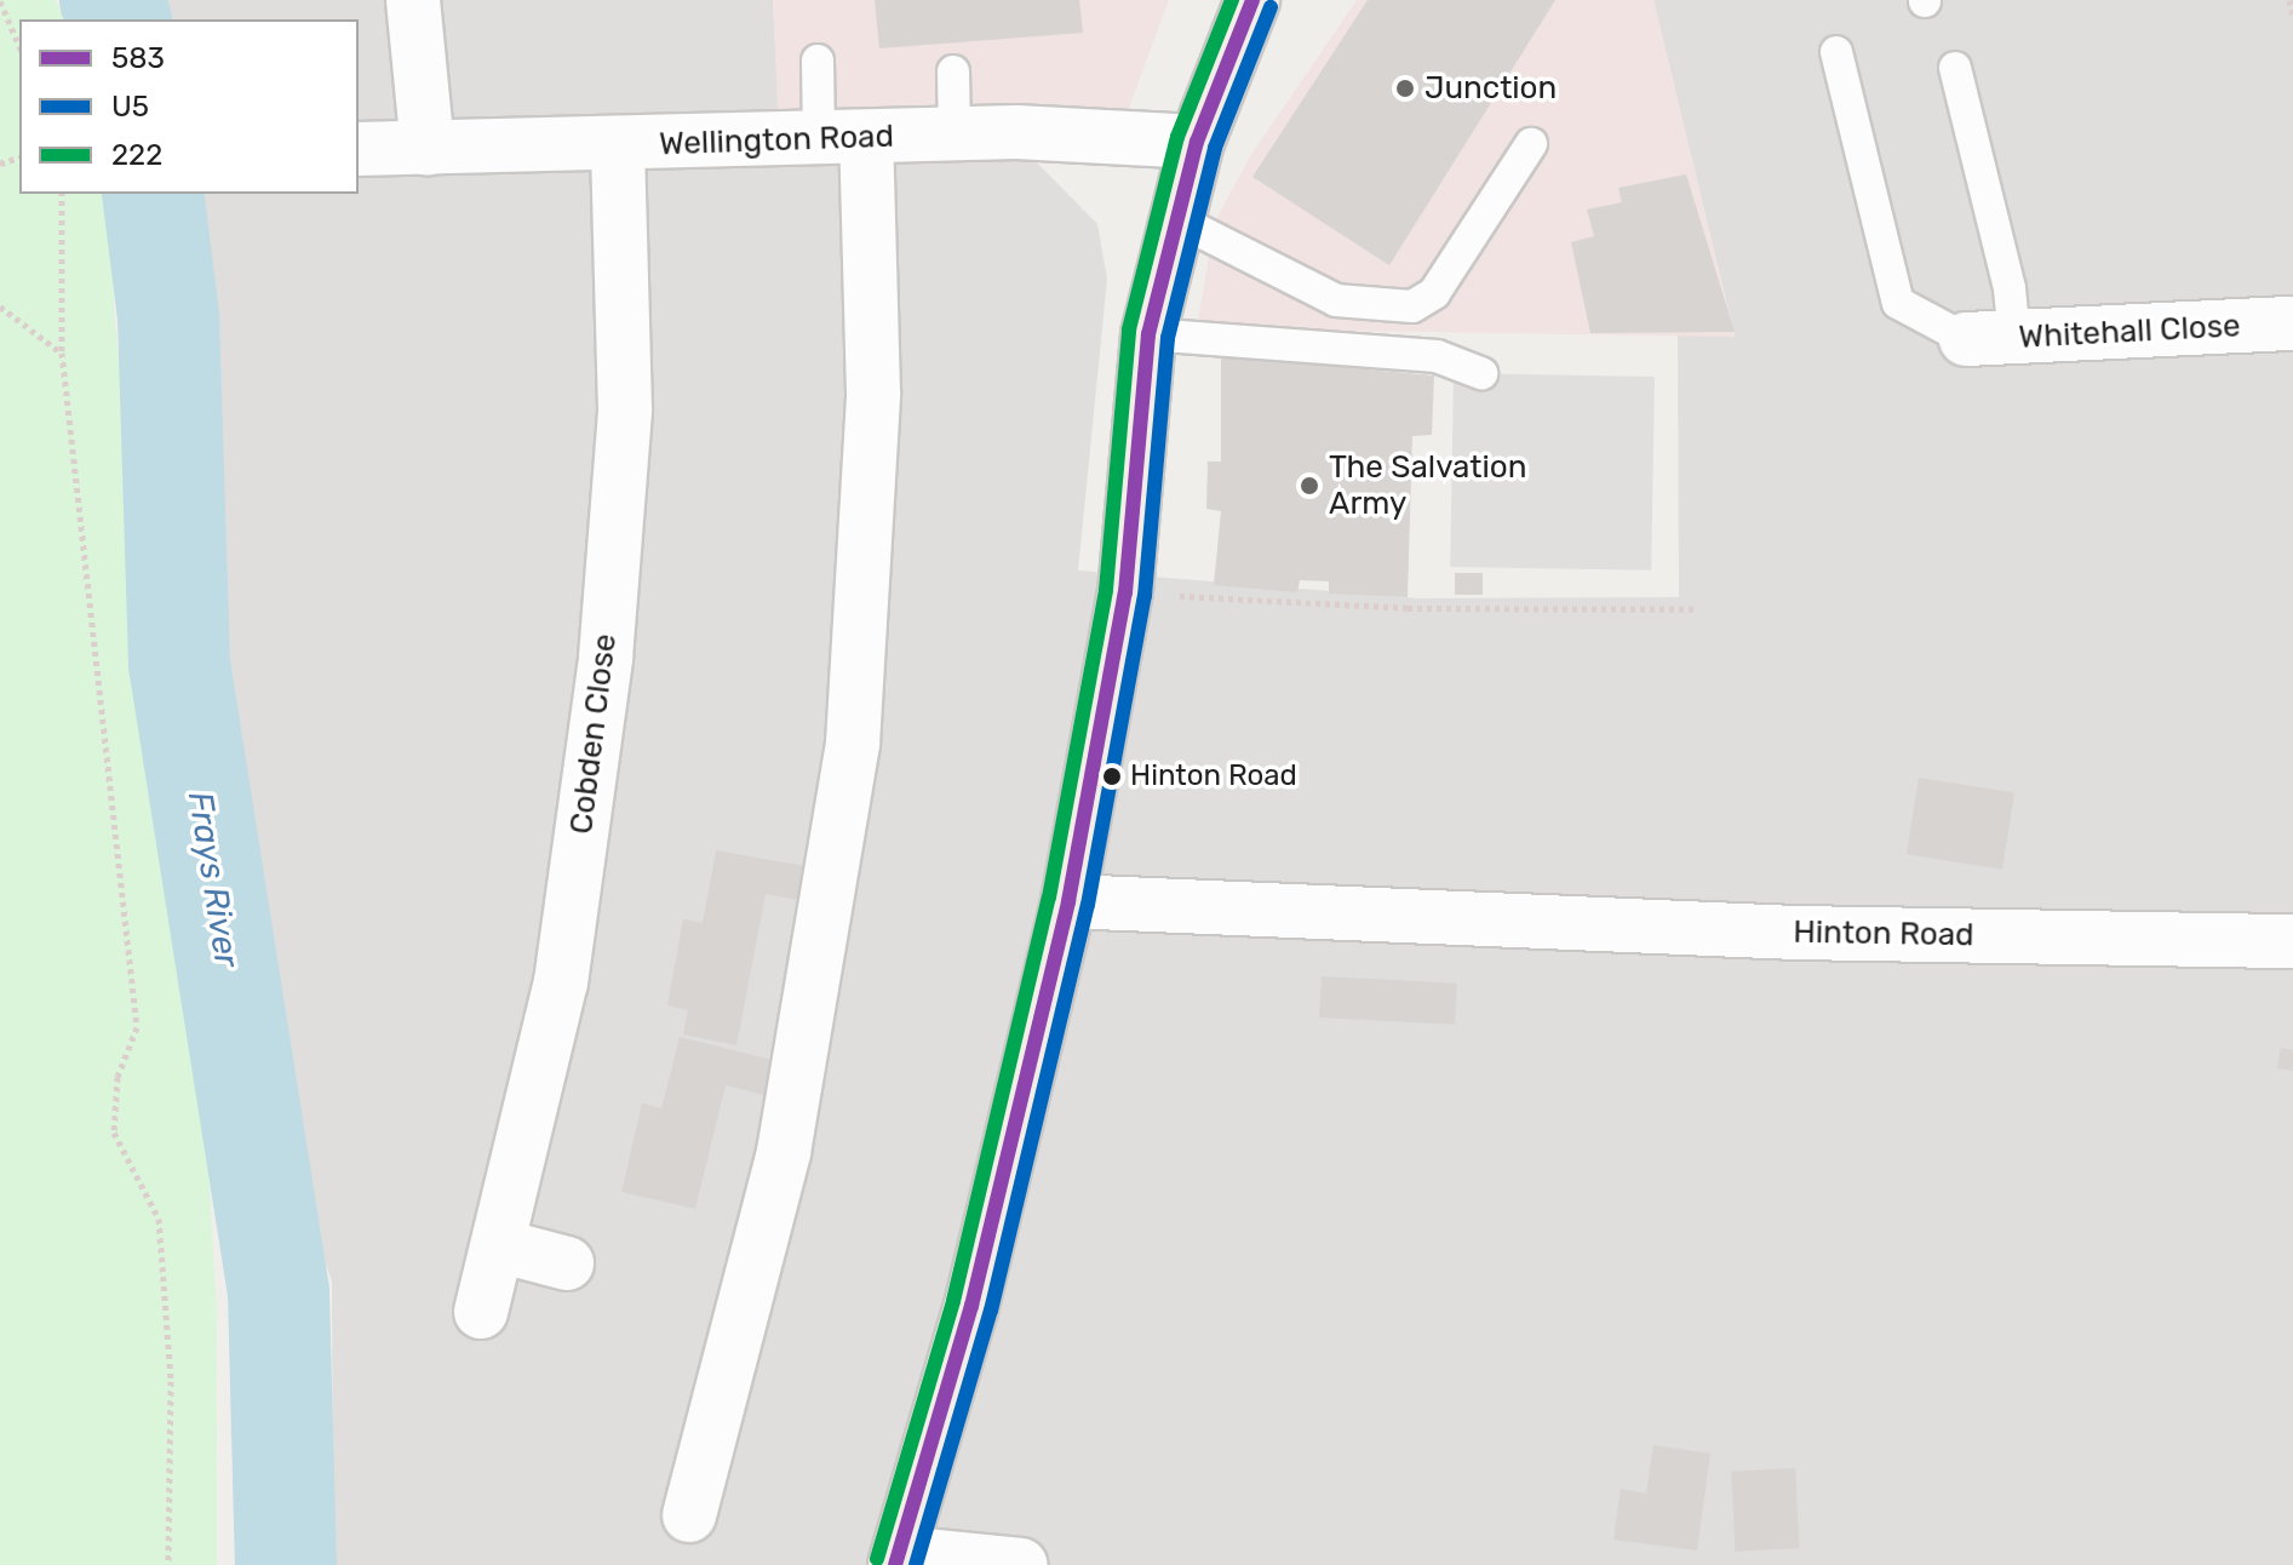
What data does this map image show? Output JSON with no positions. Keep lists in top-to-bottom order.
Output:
{
  "streets": {
    "street": [
      "Wellington Road",
      "Whitehall Close",
      "Cobden Close",
      "Hinton Road"
    ]
  },
  "crossings": [
    ["Wellington Road", "Cobden Close"]
  ],
  "water": ["Frays River"],
  "places": ["Junction", "The Salvation Army", "Hinton Road"],
  "lines": ["transit line 583", "transit line 222", "transit line U5"],
  "legend": ["583", "U5", "222"]
}
